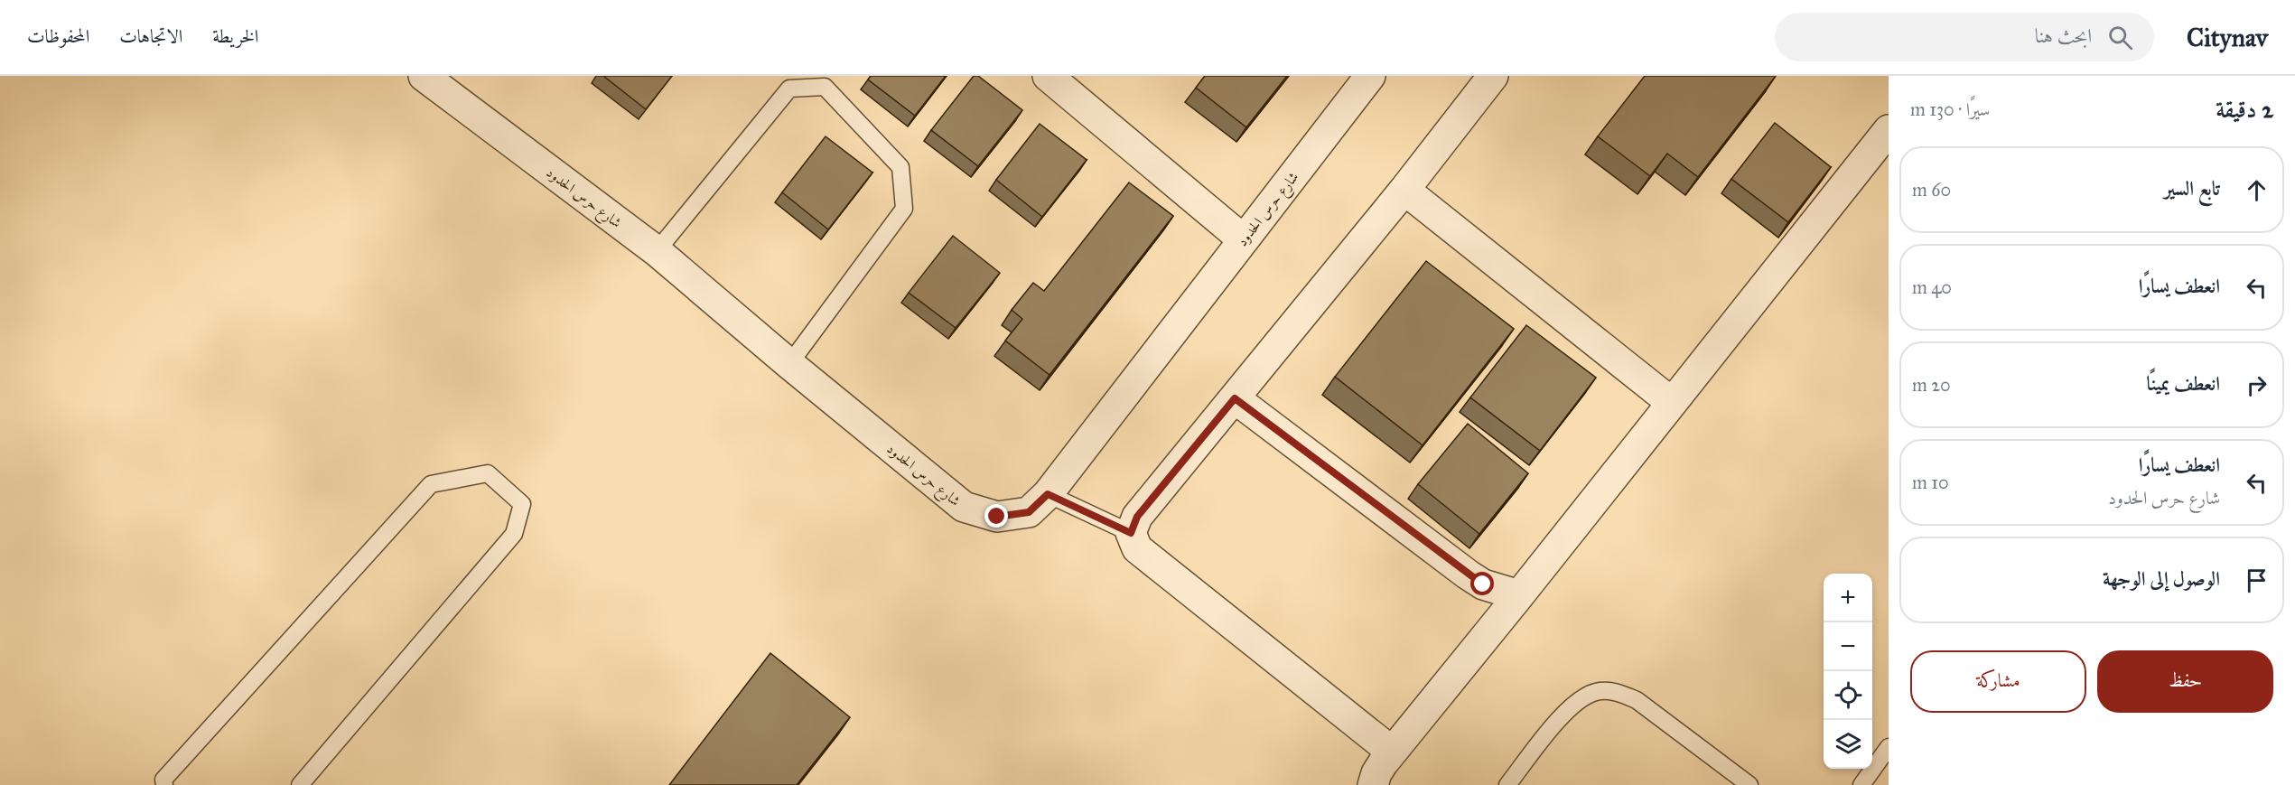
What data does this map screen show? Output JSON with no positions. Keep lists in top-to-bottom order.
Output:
{
  "streets": {
    "street": ["شارع حرس الحدود"]
  },
  "page": {
    "header": "Citynav",
    "search": "ابحث هنا",
    "nav": ["الخريطة", "الاتجاهات", "المحفوظات"],
    "heading": ["2 دقيقة", "سيرًا · 130 m"],
    "list": [
      ["تابع السير", "60 m"],
      ["انعطف يسارًا", "40 m"],
      ["انعطف يمينًا", "20 m"],
      ["انعطف يسارًا", "شارع حرس الحدود", "10 m"],
      "الوصول إلى الوجهة"
    ],
    "map_buttons": ["+", "−"],
    "buttons": ["حفظ", "مشاركة"]
  }
}
